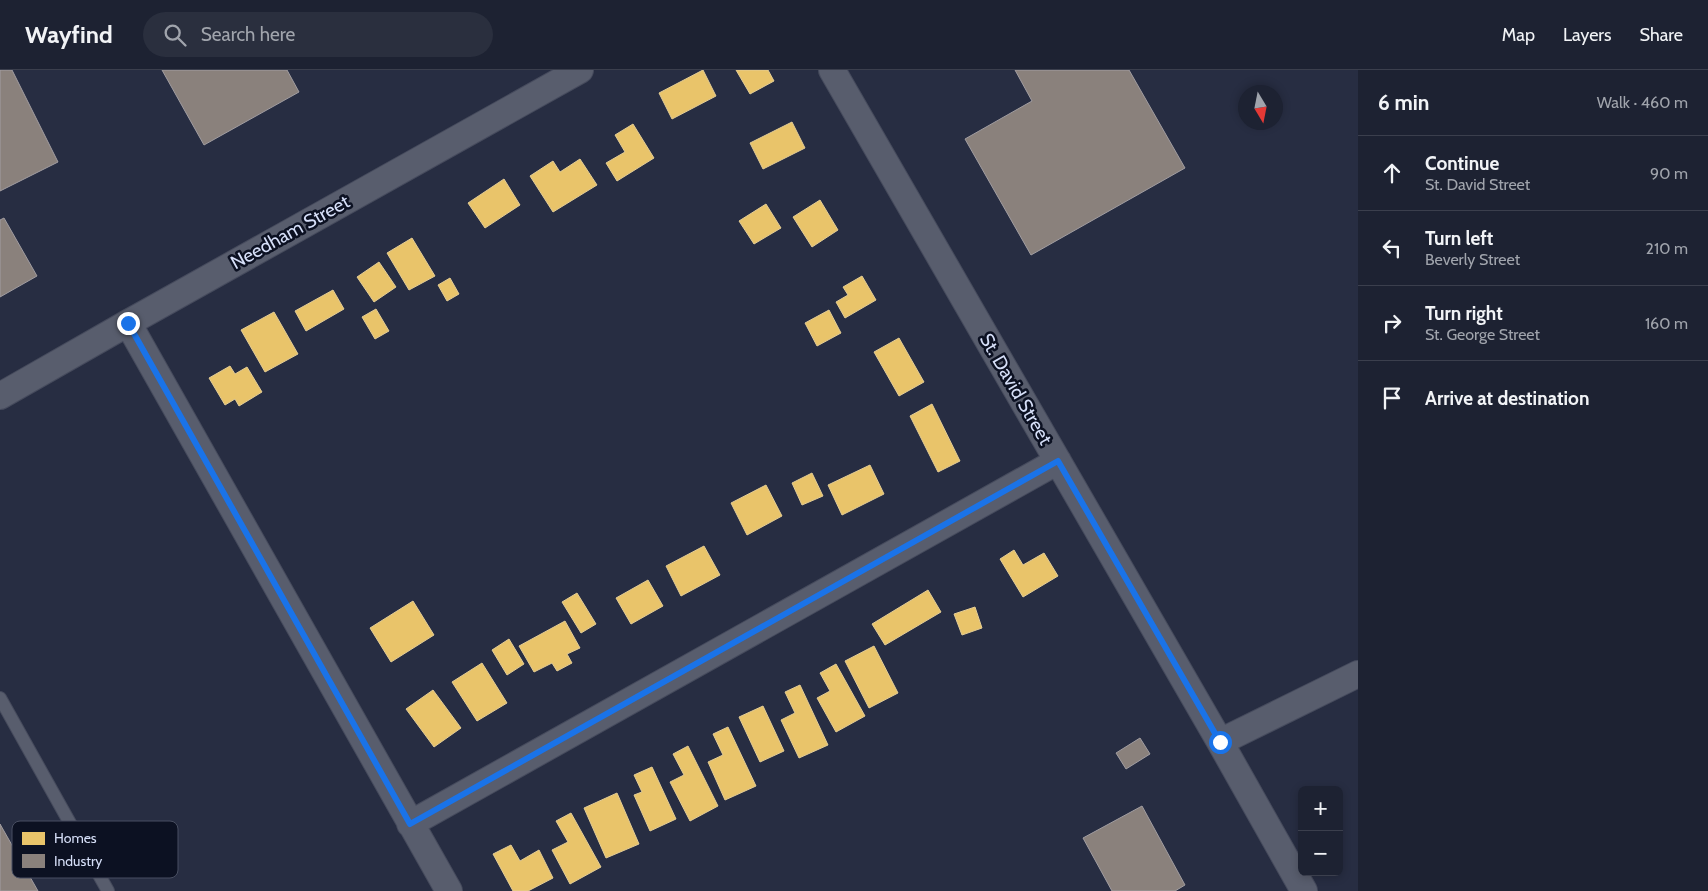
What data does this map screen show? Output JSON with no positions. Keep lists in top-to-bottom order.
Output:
{
  "streets": {
    "street": ["Needham Street", "St. David Street"]
  },
  "legend": ["Homes", "Industry"],
  "north": "bottom",
  "page": {
    "header": "Wayfind",
    "search": "Search here",
    "nav": ["Map", "Layers", "Share"],
    "heading": ["6 min", "Walk · 460 m"],
    "list": [
      ["Continue", "St. David Street", "90 m"],
      ["Turn left", "Beverly Street", "210 m"],
      ["Turn right", "St. George Street", "160 m"],
      "Arrive at destination"
    ],
    "map_buttons": ["+", "−"]
  }
}
